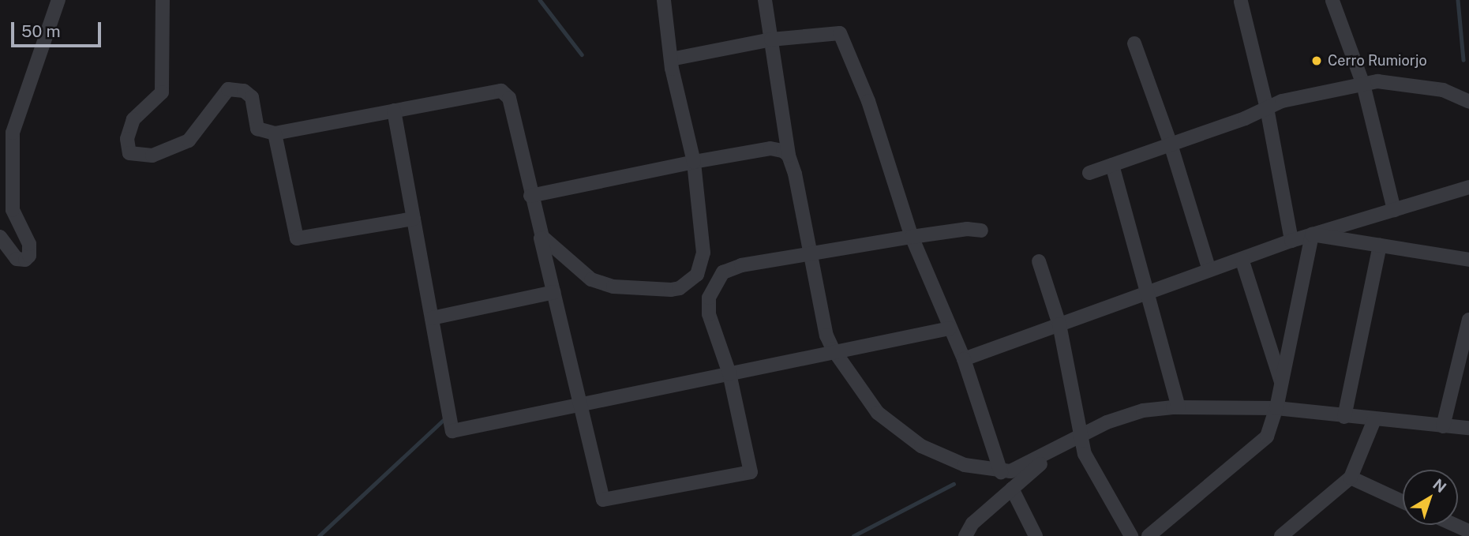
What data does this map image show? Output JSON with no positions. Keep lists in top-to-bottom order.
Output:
{
  "places": ["Cerro Rumiorjo"],
  "scale_bar": "50 m",
  "north": "top right"
}
